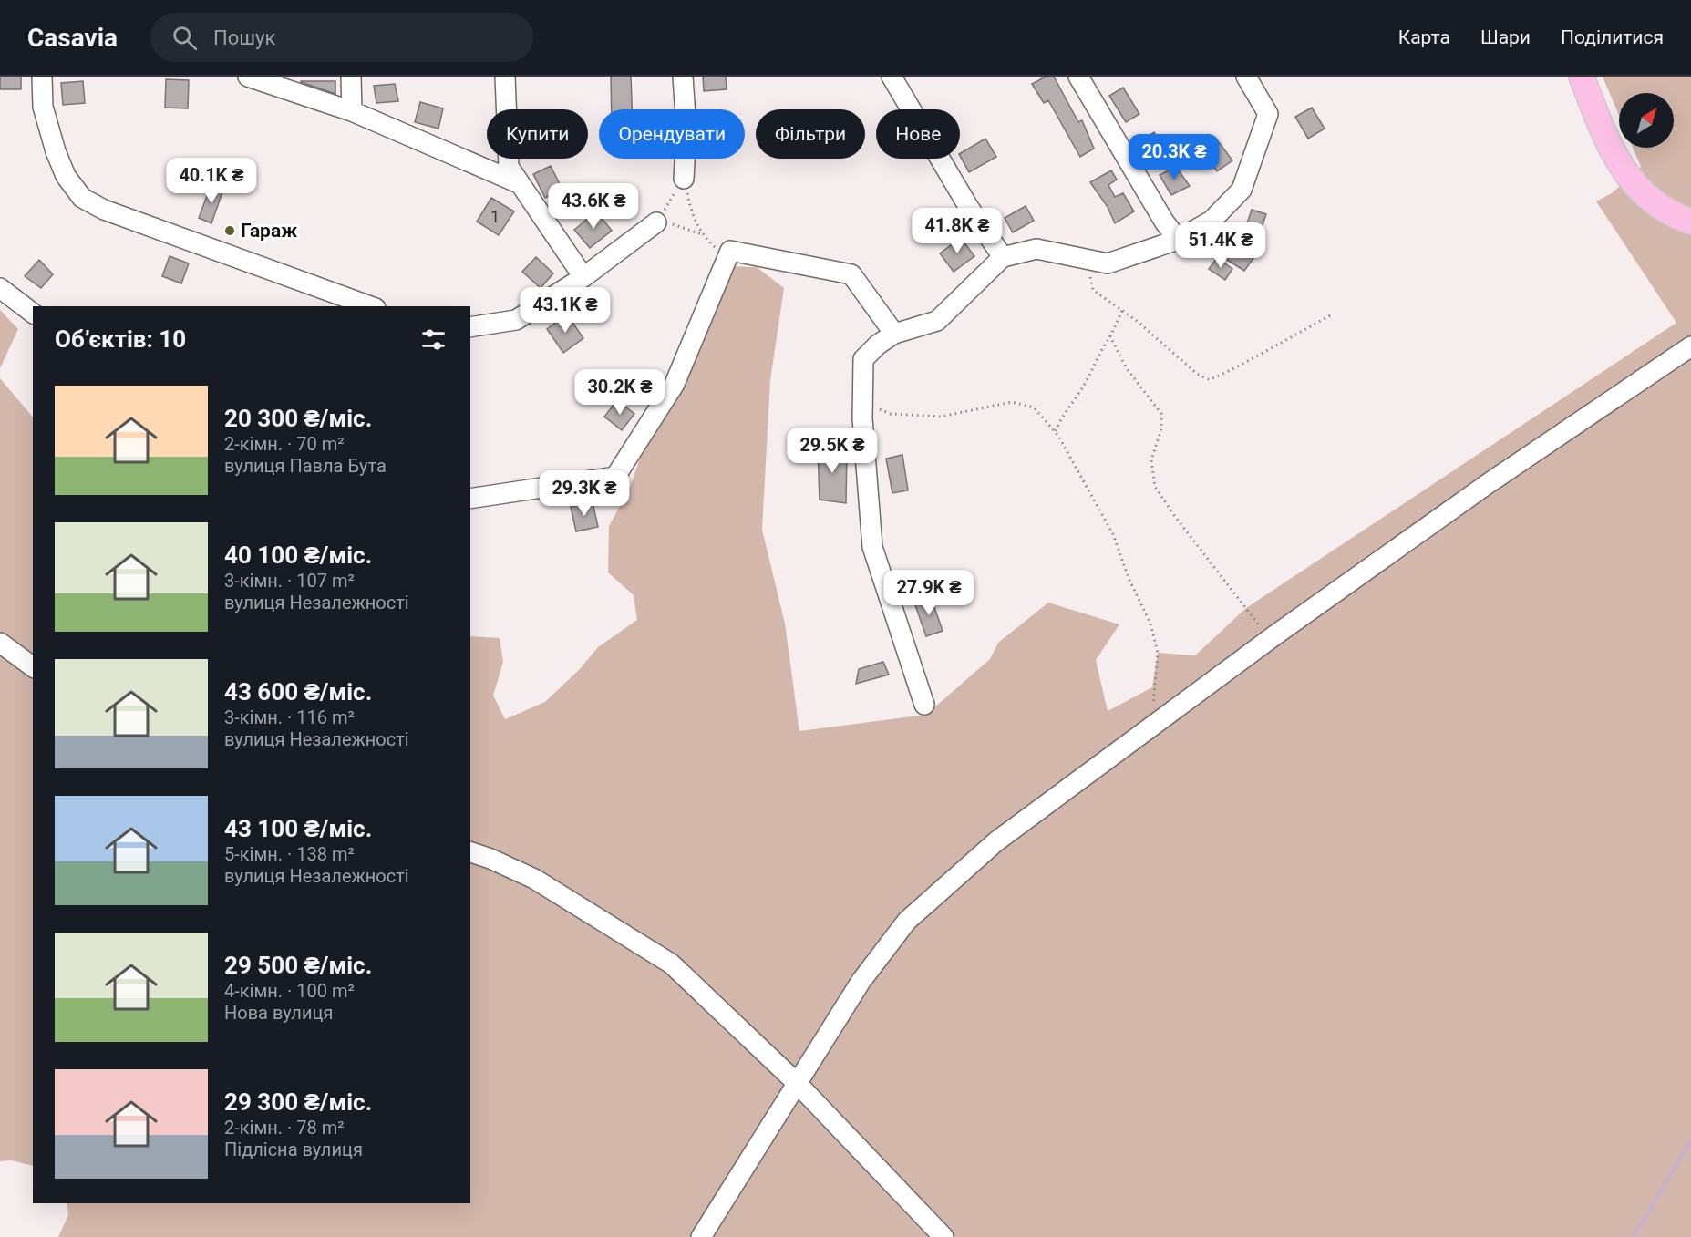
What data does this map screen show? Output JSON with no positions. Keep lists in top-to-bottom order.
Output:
{
  "places": ["Гараж"],
  "house_numbers": ["1"],
  "north": "top right",
  "page": {
    "header": "Casavia",
    "search": "Пошук",
    "nav": ["Карта", "Шари", "Поділитися"],
    "chip": [
      "Купити",
      "Орендувати",
      "Фільтри",
      "Нове"
    ],
    "price": [
      "20.3K ₴",
      "40.1K ₴",
      "43.6K ₴",
      "41.8K ₴",
      "51.4K ₴",
      "43.1K ₴",
      "30.2K ₴",
      "29.5K ₴",
      "29.3K ₴",
      "27.9K ₴"
    ],
    "heading": "Об’єктів: 10",
    "list": [
      {
        "name": "20 300 ₴/міс.",
        "note": "2-кімн. · 70 m² · вулиця Павла Бута"
      },
      {
        "name": "40 100 ₴/міс.",
        "note": "3-кімн. · 107 m² · вулиця Незалежності"
      },
      {
        "name": "43 600 ₴/міс.",
        "note": "3-кімн. · 116 m² · вулиця Незалежності"
      },
      {
        "name": "43 100 ₴/міс.",
        "note": "5-кімн. · 138 m² · вулиця Незалежності"
      },
      {
        "name": "29 500 ₴/міс.",
        "note": "4-кімн. · 100 m² · Нова вулиця"
      },
      {
        "name": "29 300 ₴/міс.",
        "note": "2-кімн. · 78 m² · Підлісна вулиця"
      }
    ]
  }
}
